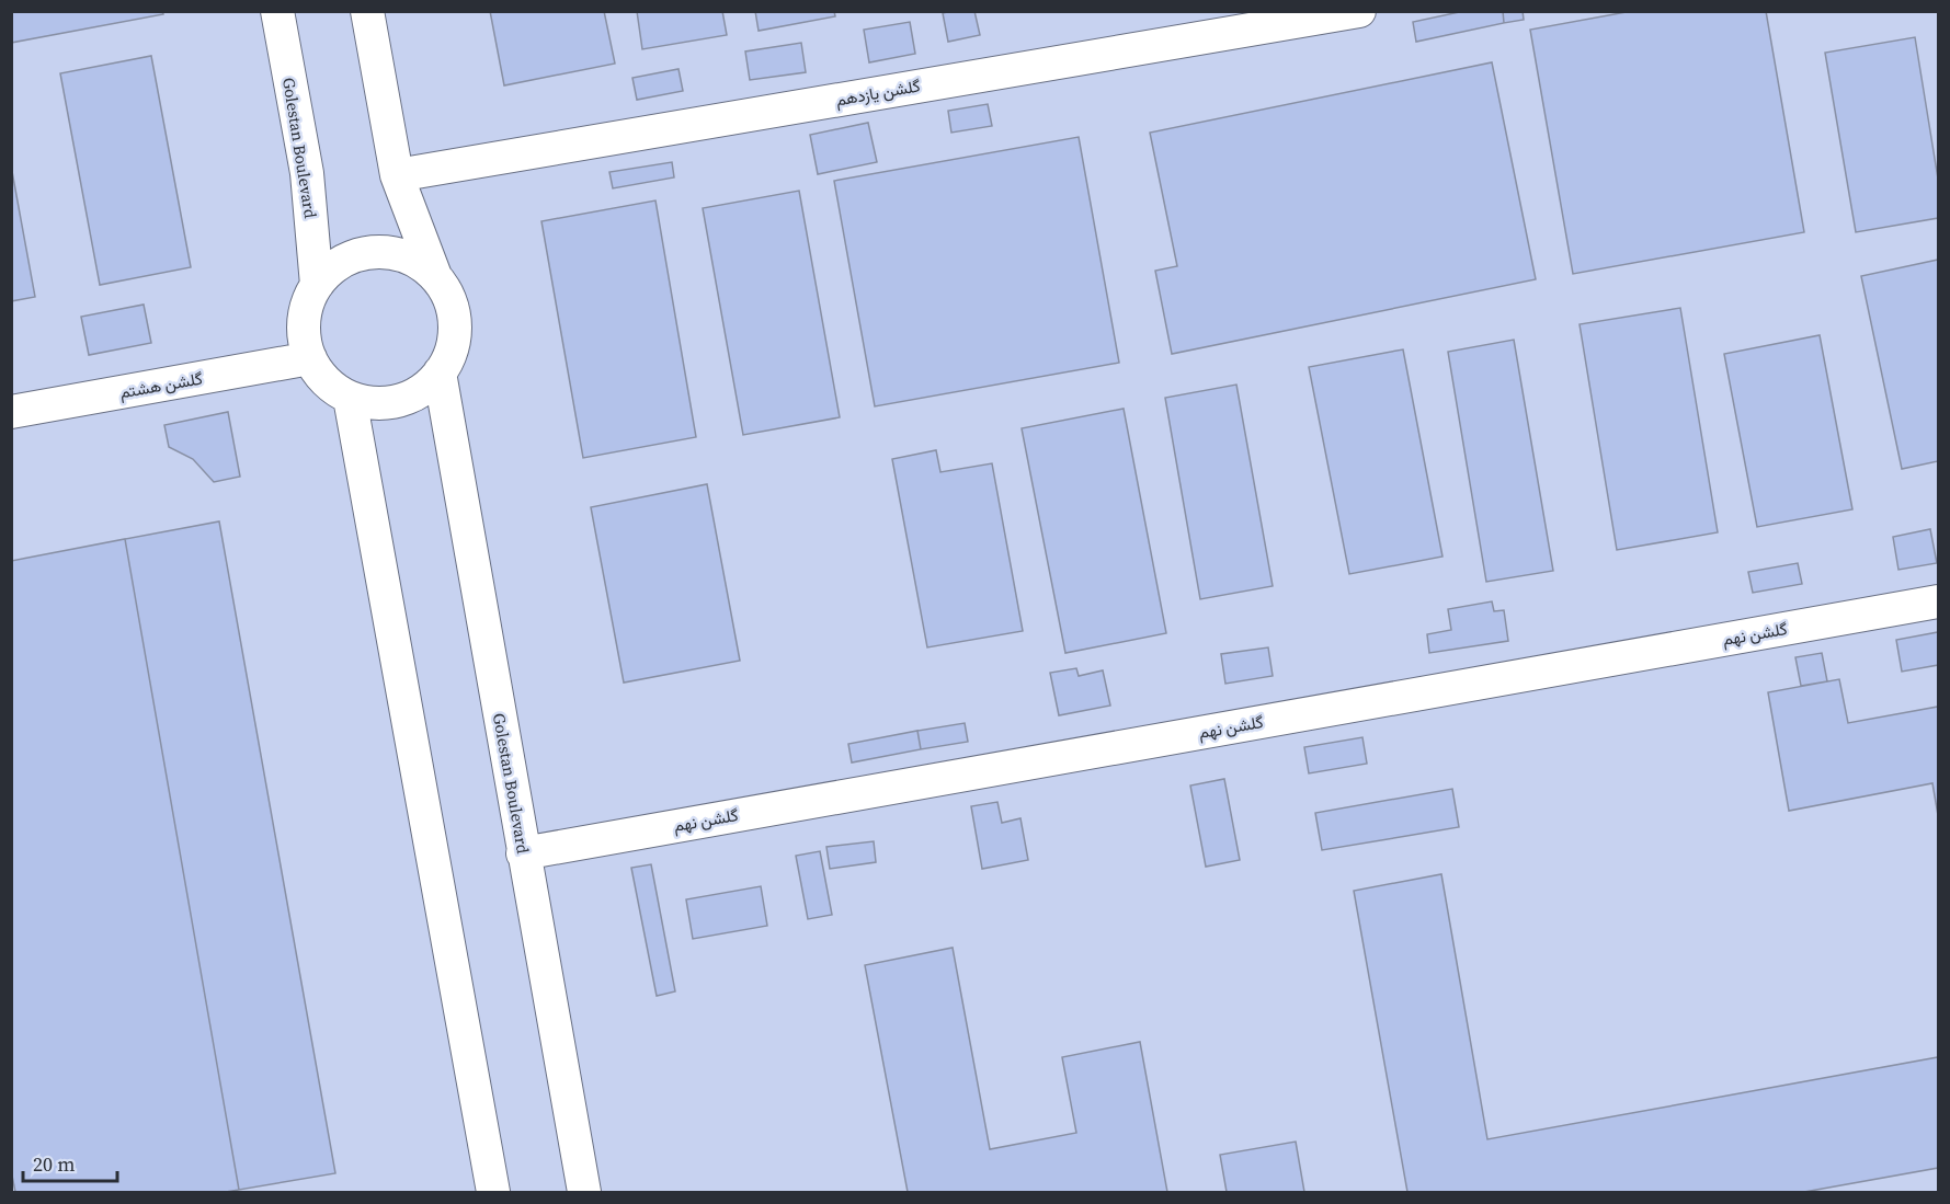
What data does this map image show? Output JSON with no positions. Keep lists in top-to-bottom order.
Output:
{
  "streets": {
    "street": [
      "گلشن یازدهم",
      "Golestan Boulevard",
      "گلشن هشتم",
      "گلشن نهم"
    ]
  },
  "crossings": [
    ["Golestan Boulevard", "گلشن هشتم"],
    ["Golestan Boulevard", "گلشن نهم"]
  ],
  "scale_bar": "20 m"
}
